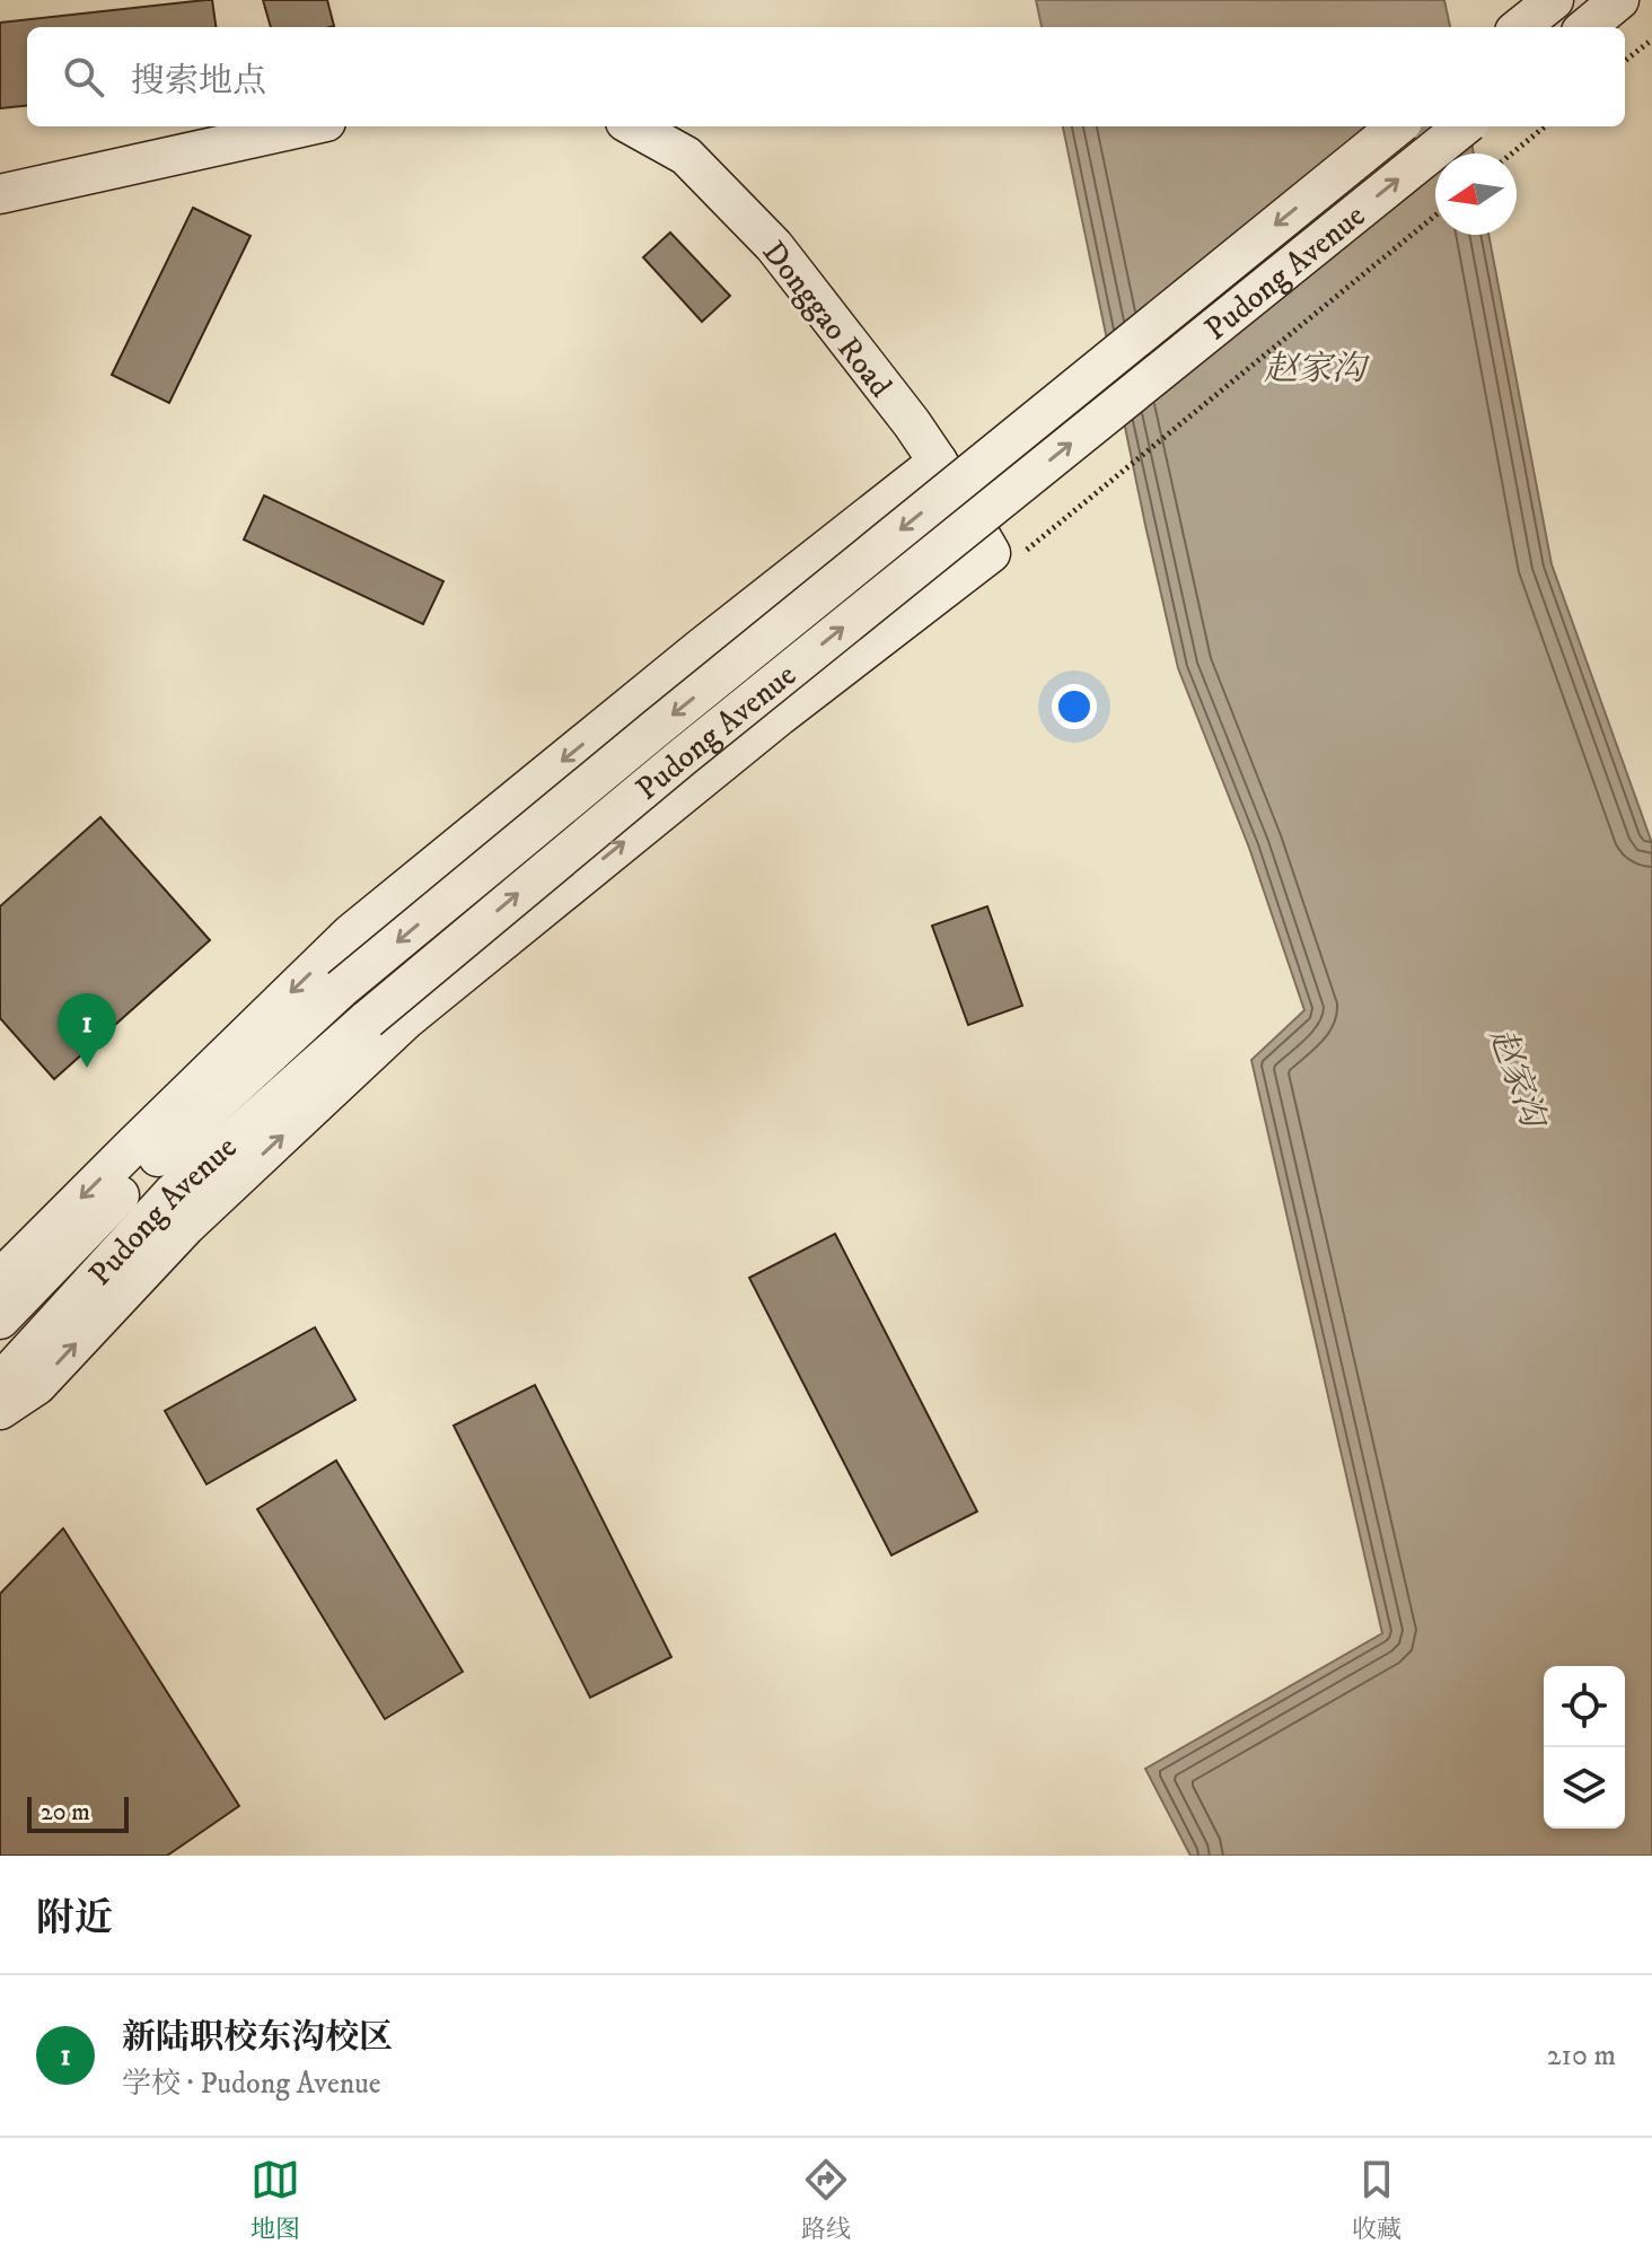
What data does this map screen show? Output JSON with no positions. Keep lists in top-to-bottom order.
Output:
{
  "streets": {
    "main road": ["Pudong Avenue", "Donggao Road"]
  },
  "water": ["赵家沟"],
  "scale_bar": "20 m",
  "north": "left",
  "page": {
    "search": "搜索地点",
    "pins": "1",
    "scale": "20 m",
    "heading": "附近",
    "list": [
      {
        "mark": "1",
        "name": "新陆职校东沟校区",
        "note": "学校 · Pudong Avenue",
        "value": "210 m"
      }
    ],
    "nav": ["地图", "路线", "收藏"]
  }
}
